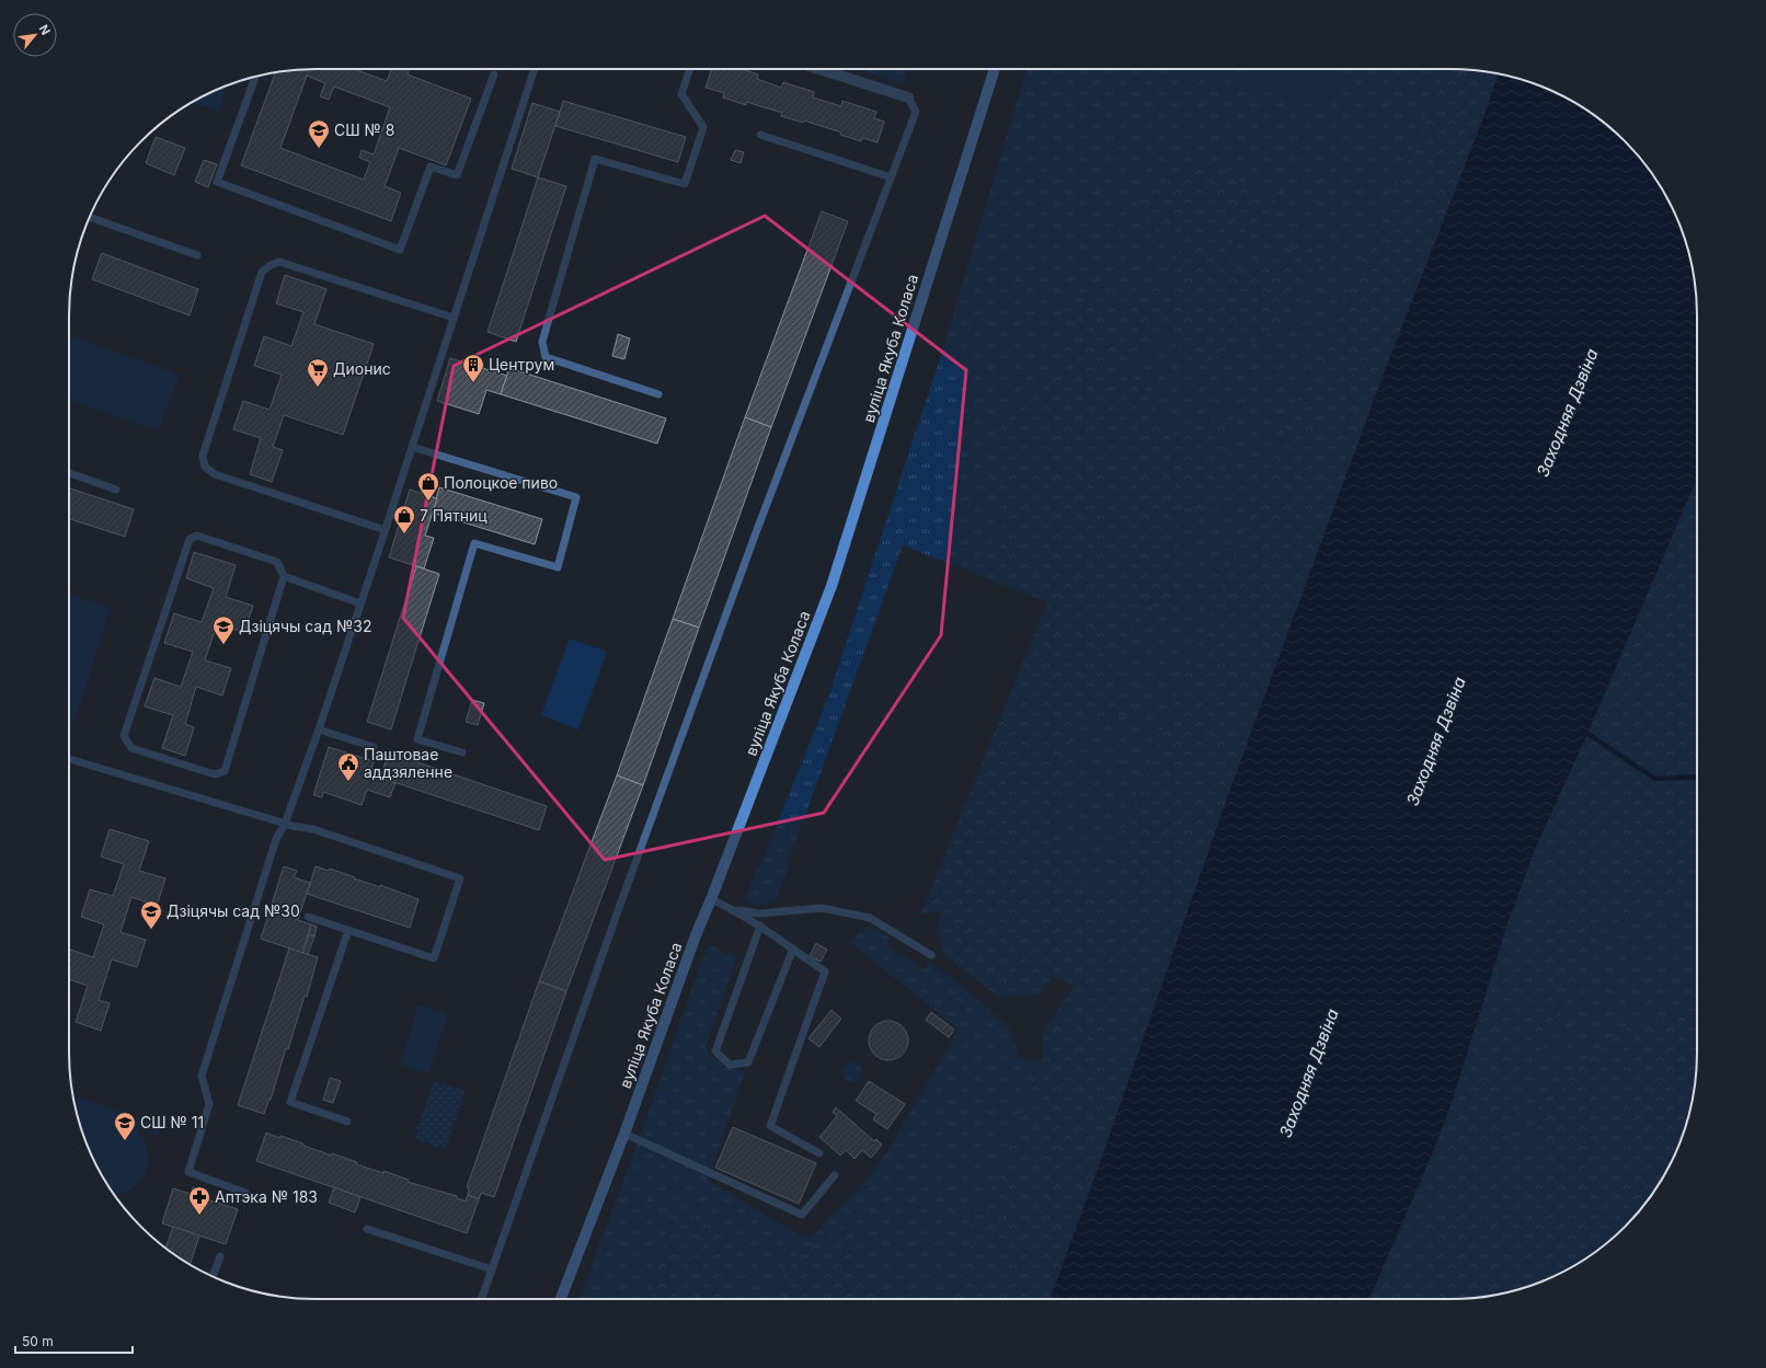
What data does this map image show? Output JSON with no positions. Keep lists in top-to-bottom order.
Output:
{
  "streets": {
    "street": ["вуліца Якуба Коласа"]
  },
  "water": ["Заходняя Дзвіна"],
  "places": {
    "school or university": [
      "СШ № 8",
      "Дзіцячы сад №32",
      "Дзіцячы сад №30",
      "СШ № 11"
    ],
    "building": ["Центрум"],
    "supermarket": ["Дионис"],
    "shop": ["Полоцкое пиво", "7 Пятниц"],
    "public building": ["Паштовае аддзяленне"],
    "pharmacy": ["Аптэка № 183"]
  },
  "scale_bar": "50 m",
  "north": "top right"
}
